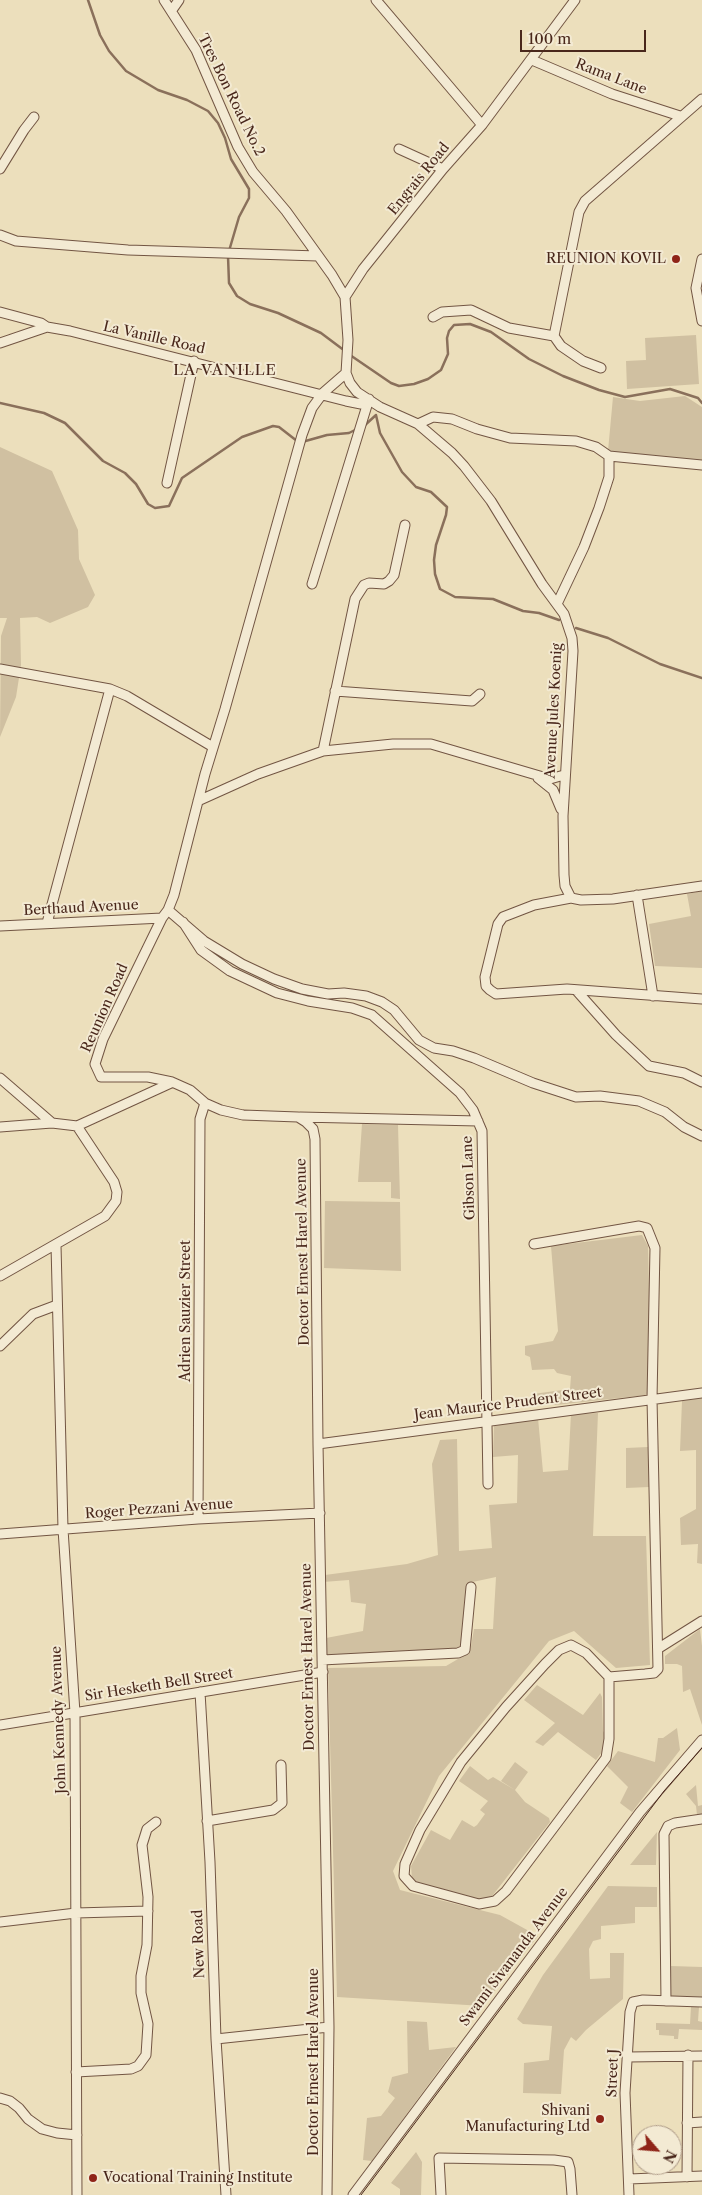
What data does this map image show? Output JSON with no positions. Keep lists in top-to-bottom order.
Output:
{
  "streets": {
    "street": [
      "Rama Lane",
      "Tres Bon Road No.2",
      "Engrais Road",
      "La Vanille Road",
      "Avenue Jules Koenig",
      "Berthaud Avenue",
      "Reunion Road",
      "Gibson Lane",
      "Doctor Ernest Harel Avenue",
      "Adrien Sauzier Street",
      "Jean Maurice Prudent Street",
      "Roger Pezzani Avenue",
      "Sir Hesketh Bell Street",
      "John Kennedy Avenue",
      "New Road",
      "Swami Sivananda Avenue",
      "Street J"
    ]
  },
  "crossings": [
    ["Rama Lane", "Engrais Road"],
    ["Tres Bon Road No.2", "Engrais Road"],
    ["La Vanille Road", "Avenue Jules Koenig"],
    ["Berthaud Avenue", "Reunion Road"],
    ["Reunion Road", "Gibson Lane"],
    ["Reunion Road", "Doctor Ernest Harel Avenue"],
    ["Reunion Road", "Adrien Sauzier Street"],
    ["Gibson Lane", "Jean Maurice Prudent Street"],
    ["Doctor Ernest Harel Avenue", "Jean Maurice Prudent Street"],
    ["Doctor Ernest Harel Avenue", "Roger Pezzani Avenue"],
    ["Doctor Ernest Harel Avenue", "Sir Hesketh Bell Street"],
    ["Adrien Sauzier Street", "Roger Pezzani Avenue"],
    ["Roger Pezzani Avenue", "John Kennedy Avenue"],
    ["Sir Hesketh Bell Street", "John Kennedy Avenue"],
    ["Sir Hesketh Bell Street", "New Road"]
  ],
  "districts": ["LA VANILLE"],
  "places": ["REUNION KOVIL", "Shivani Manufacturing Ltd", "Vocational Training Institute"],
  "scale_bar": "100 m",
  "north": "bottom right"
}
